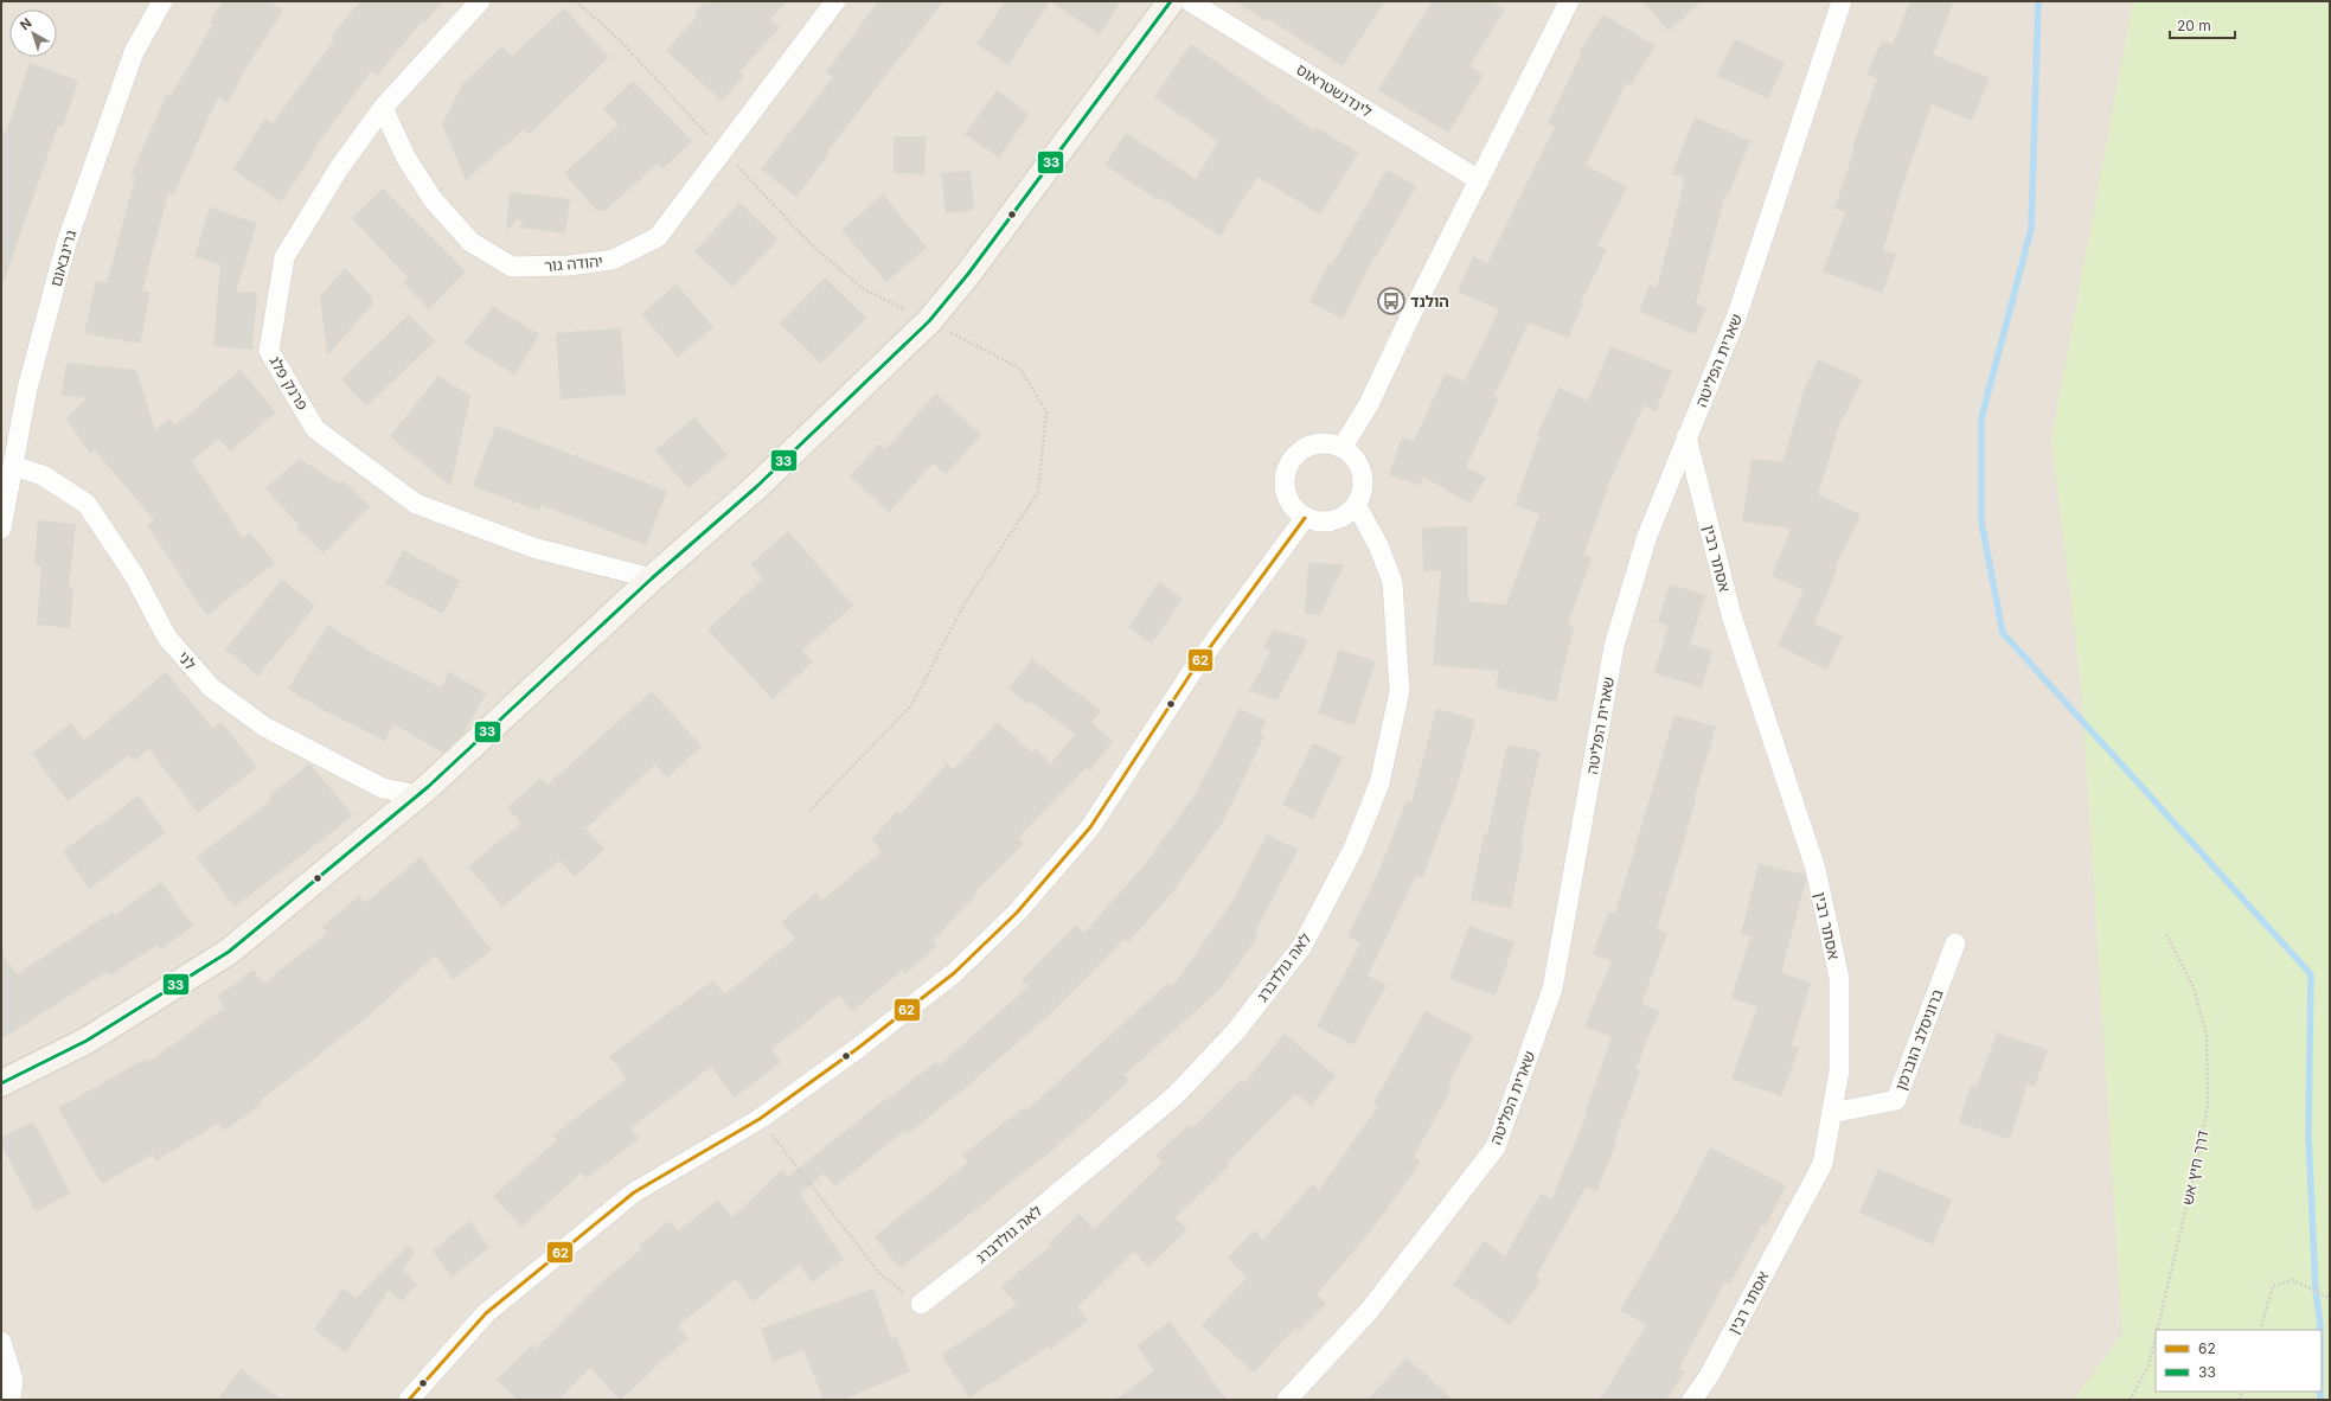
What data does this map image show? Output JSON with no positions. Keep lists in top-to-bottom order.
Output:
{
  "streets": {
    "street": [
      "לינדנשטראוס",
      "גרינבאום",
      "יהודה גור",
      "שארית הפליטה",
      "פרנק פלג",
      "אסתר רבין",
      "לני",
      "לאה גולדברג",
      "ברוניסלב הוברמן"
    ],
    "path": ["דרך חיץ אש"]
  },
  "crossings": [
    ["גרינבאום", "לני"],
    ["יהודה גור", "פרנק פלג"],
    ["שארית הפליטה", "אסתר רבין"],
    ["אסתר רבין", "ברוניסלב הוברמן"]
  ],
  "places": {
    "bus stop": ["הולנד"]
  },
  "lines": ["transit line 33", "transit line 62"],
  "legend": ["62", "33"],
  "scale_bar": "20 m",
  "north": "top left"
}
